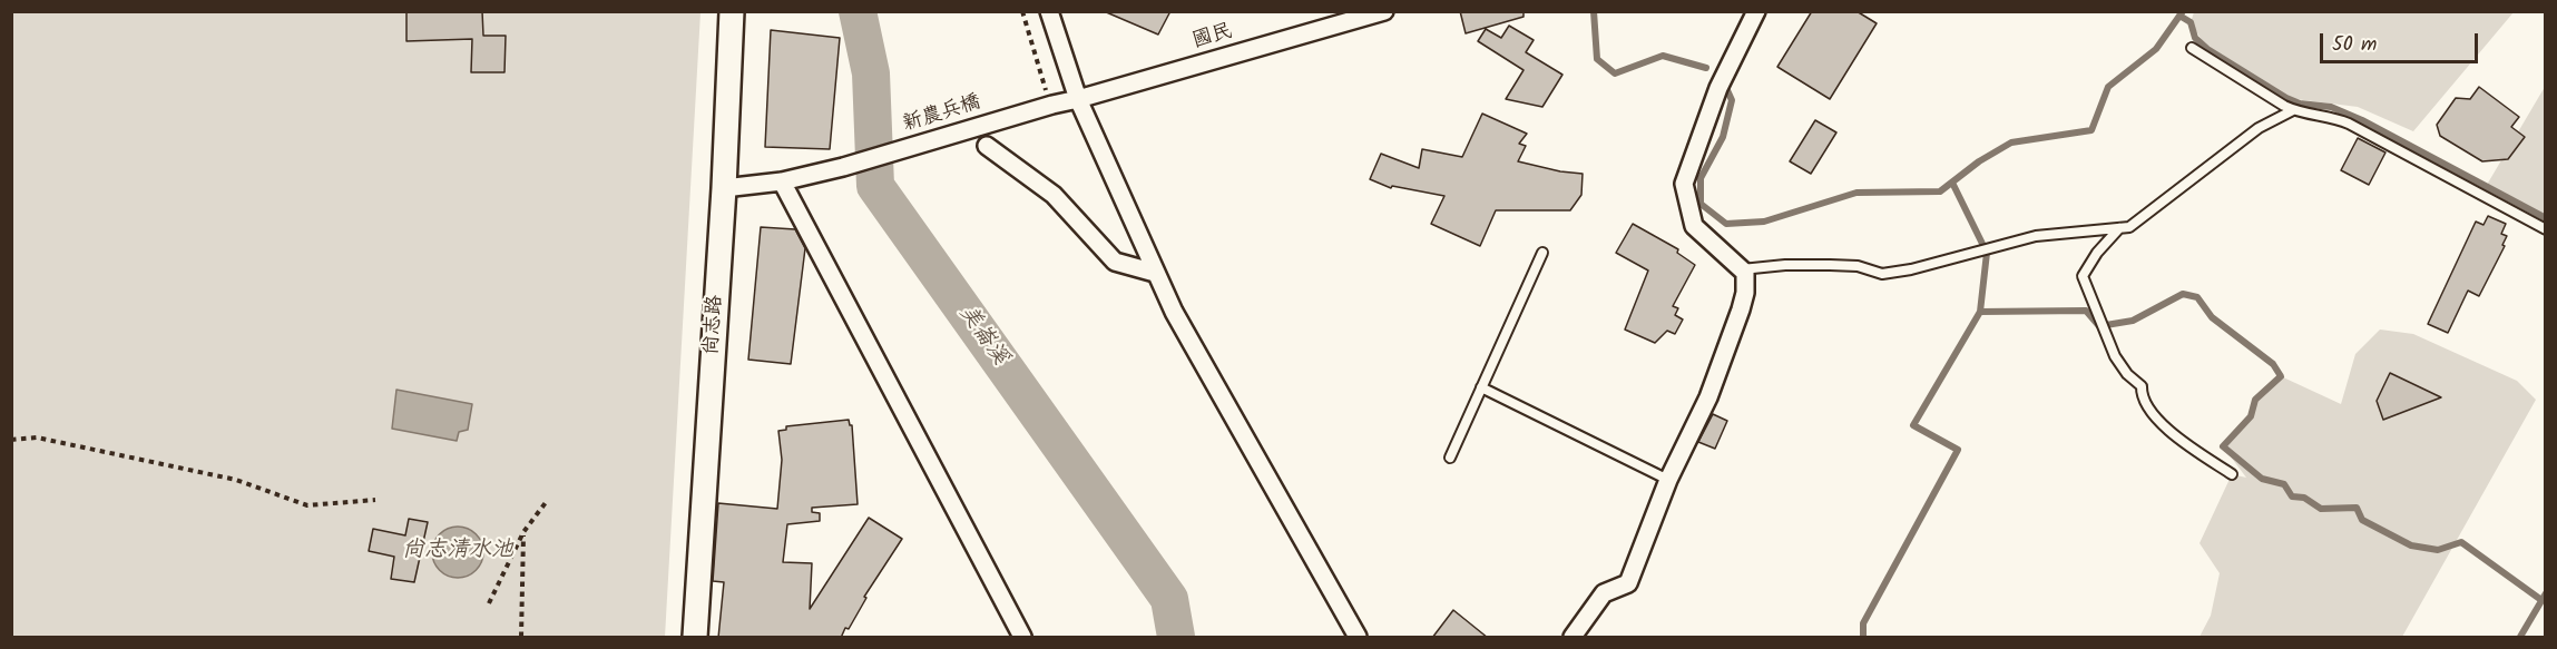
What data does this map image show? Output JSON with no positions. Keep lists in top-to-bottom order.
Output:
{
  "streets": {
    "street": ["國民", "新農兵橋", "尚志路"]
  },
  "crossings": [
    ["國民", "新農兵橋"],
    ["新農兵橋", "尚志路"]
  ],
  "water": ["美崙溪", "尚志清水池"],
  "scale_bar": "50 m"
}
